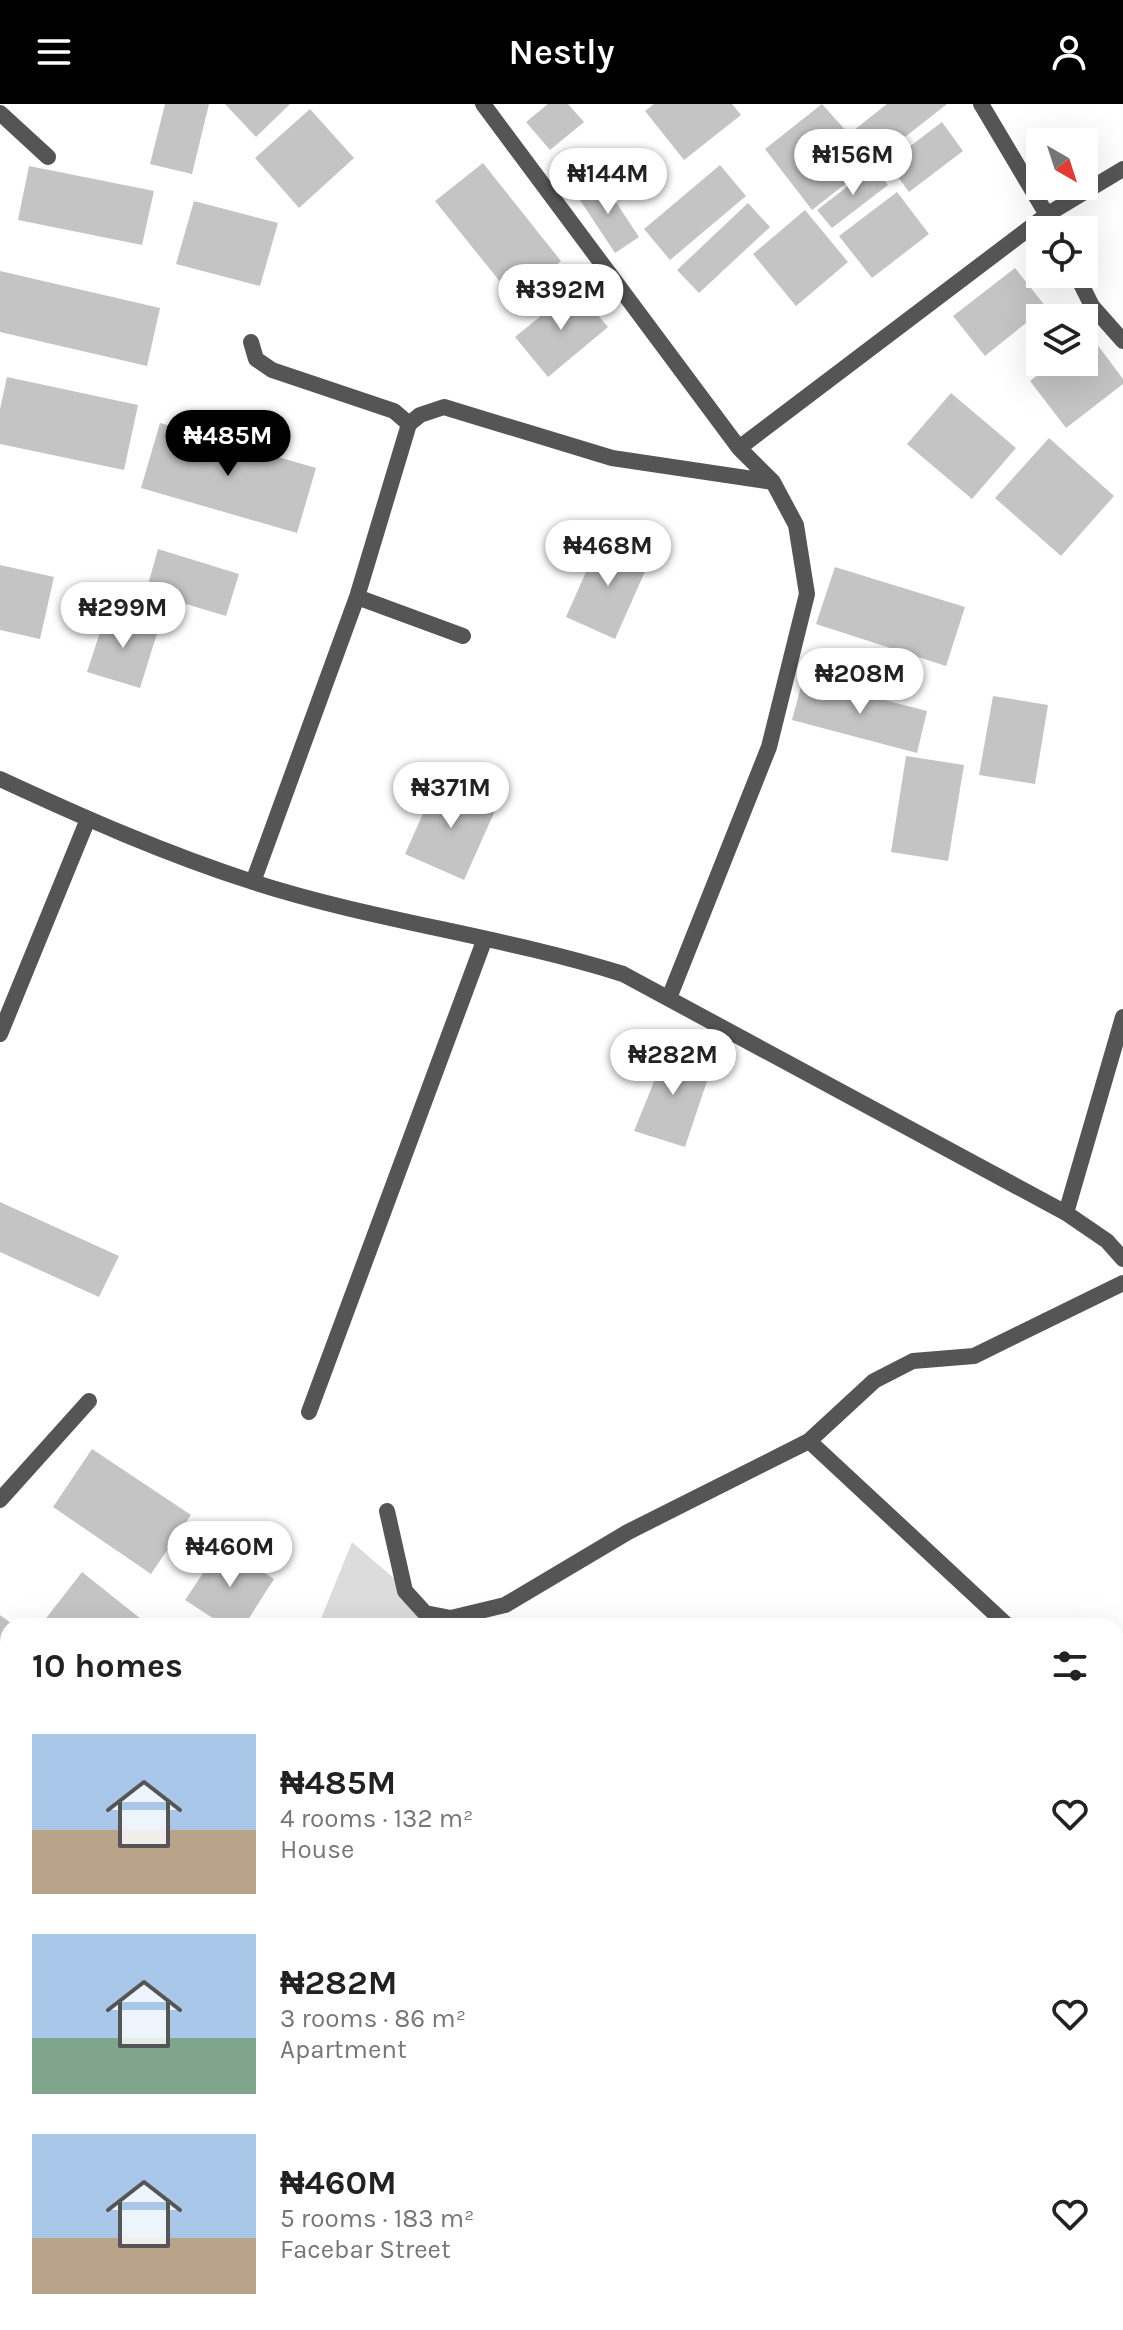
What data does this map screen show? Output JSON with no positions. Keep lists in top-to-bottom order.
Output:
{
  "north": "bottom right",
  "page": {
    "header": "Nestly",
    "price": [
      "₦156M",
      "₦144M",
      "₦392M",
      "₦485M",
      "₦468M",
      "₦299M",
      "₦208M",
      "₦371M",
      "₦282M",
      "₦460M"
    ],
    "heading": "10 homes",
    "list": [
      {
        "name": "₦485M",
        "note": "4 rooms · 132 m² · House"
      },
      {
        "name": "₦282M",
        "note": "3 rooms · 86 m² · Apartment"
      },
      {
        "name": "₦460M",
        "note": "5 rooms · 183 m² · Facebar Street"
      }
    ]
  }
}
